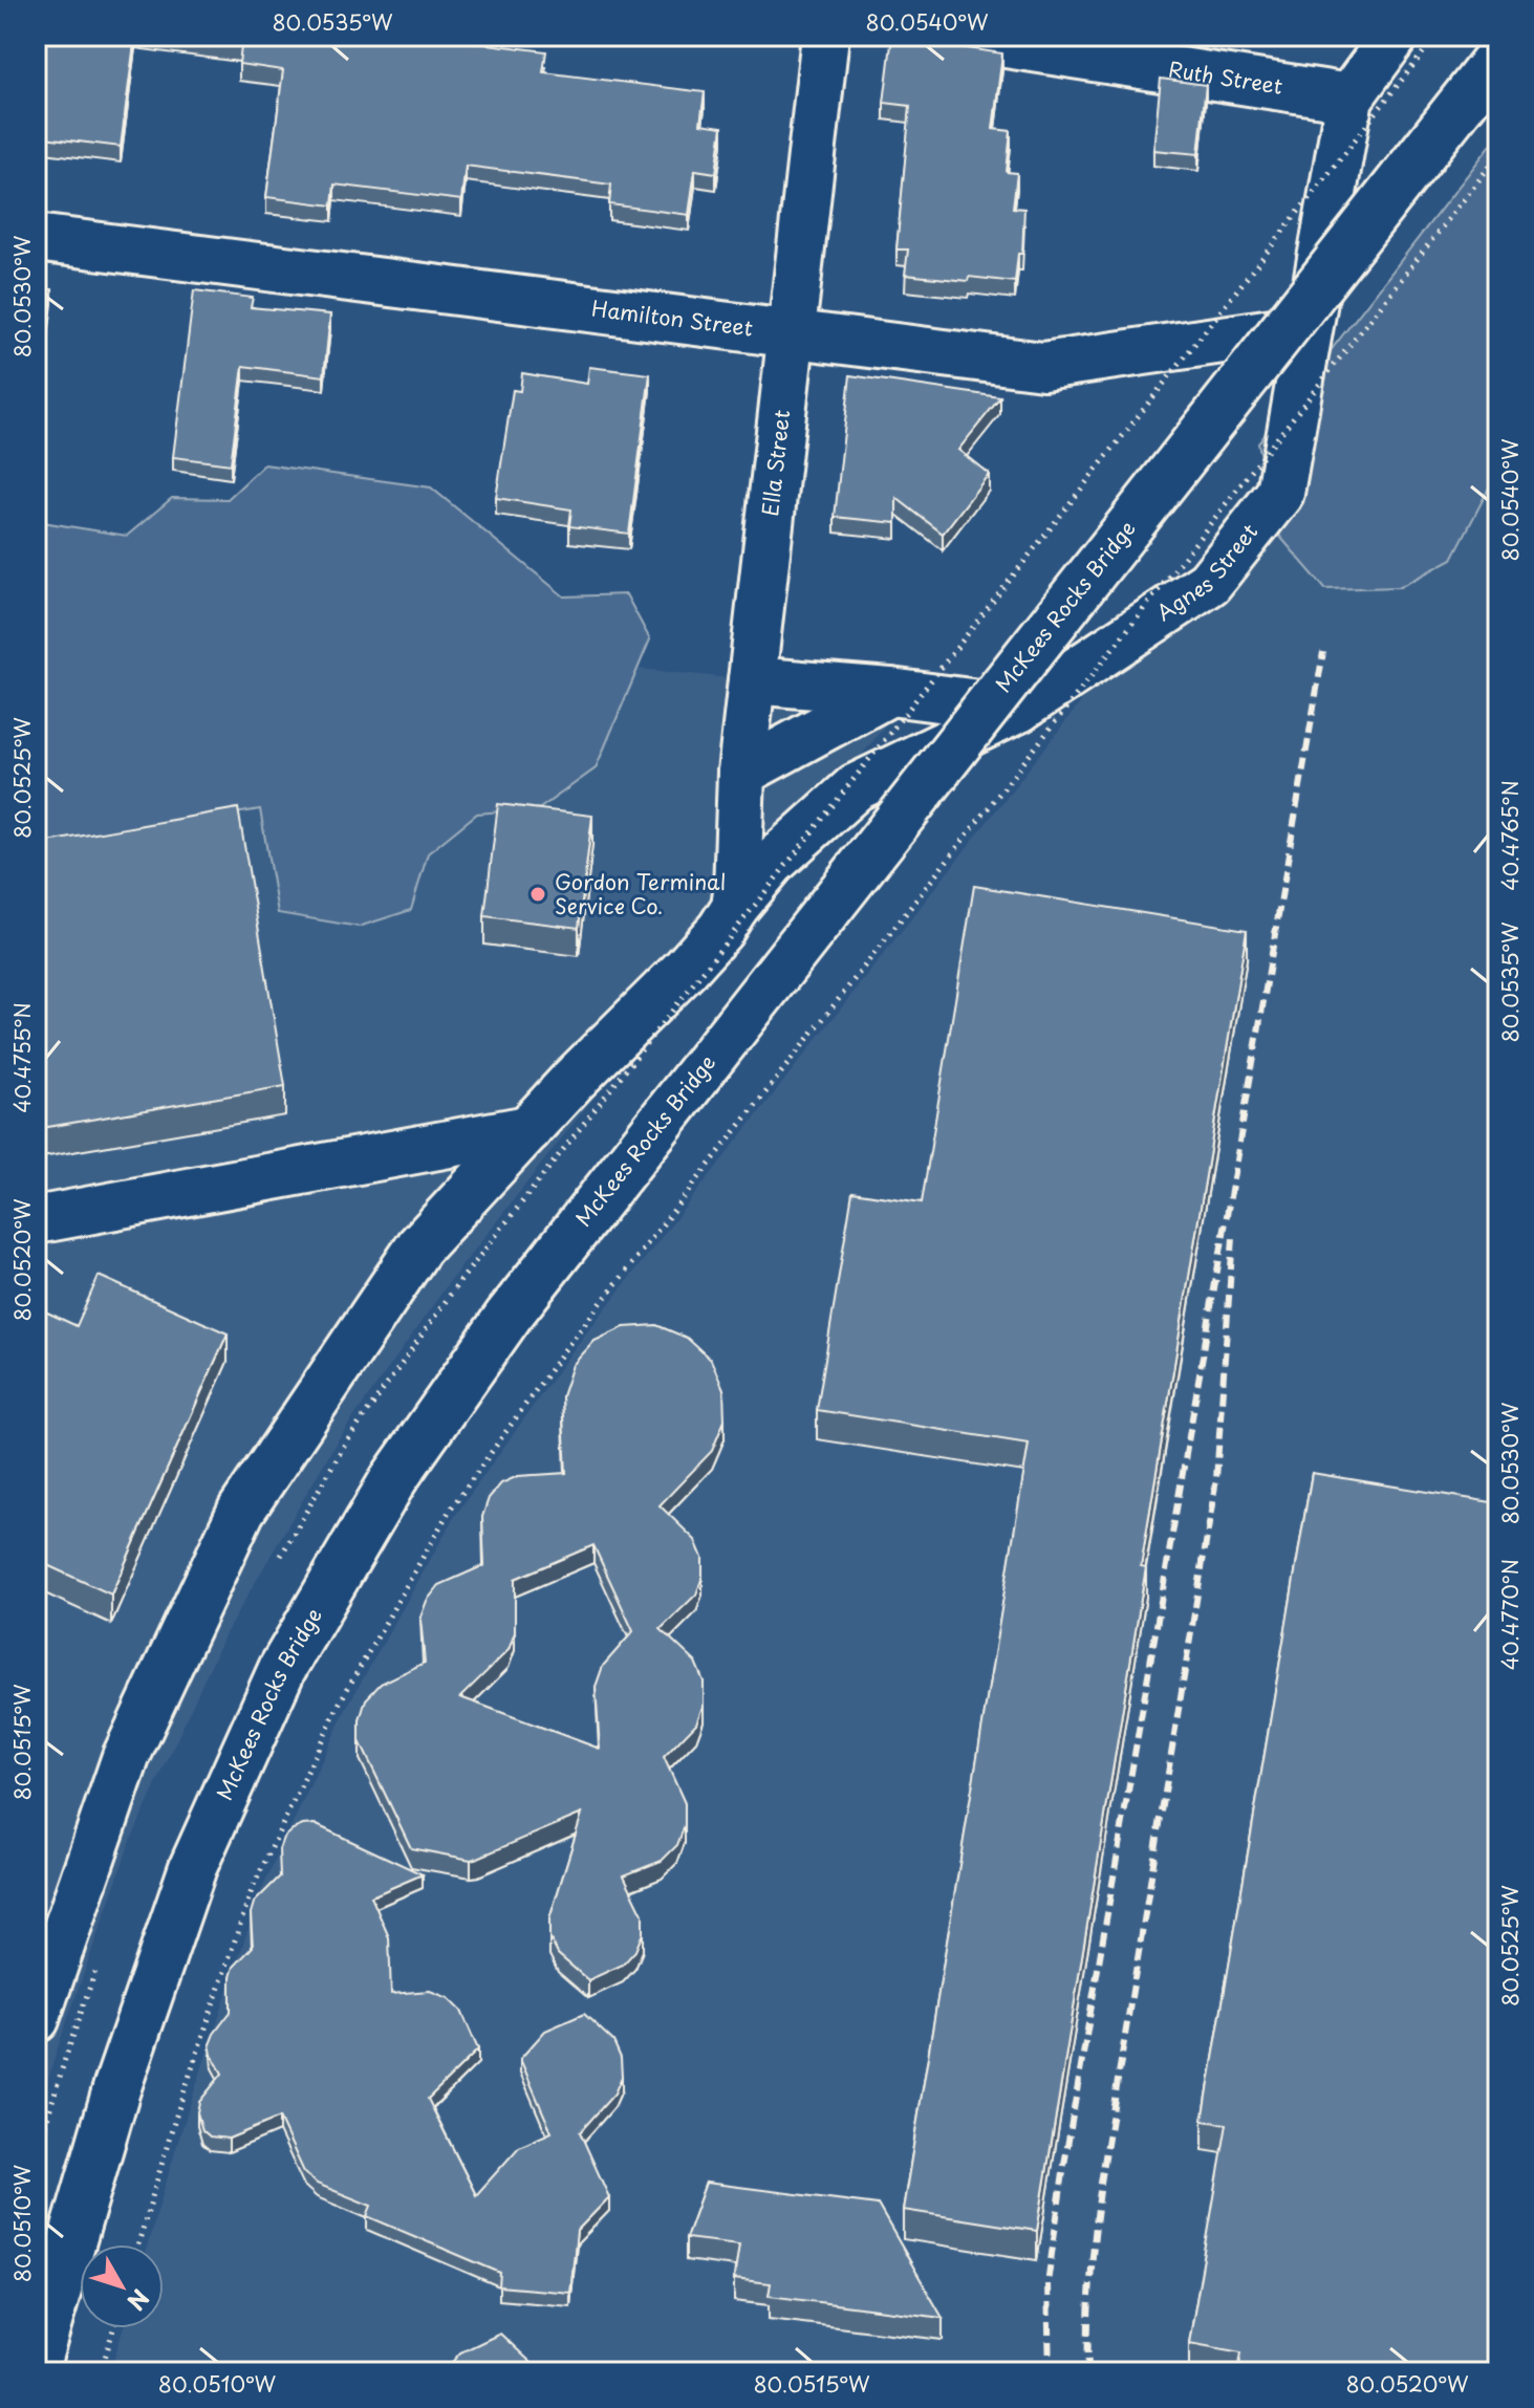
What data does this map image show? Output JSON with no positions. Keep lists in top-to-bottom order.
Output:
{
  "streets": {
    "street": [
      "Ruth Street",
      "Hamilton Street",
      "Ella Street",
      "Agnes Street",
      "McKees Rocks Bridge"
    ]
  },
  "crossings": [
    ["Ruth Street", "Agnes Street"],
    ["Hamilton Street", "Ella Street"],
    ["Hamilton Street", "Agnes Street"],
    ["Ella Street", "Agnes Street"]
  ],
  "places": ["Gordon Terminal Service Co."],
  "north": "bottom right",
  "coordinates": [
    "80.0535°W",
    "80.0540°W",
    "80.0530°W",
    "80.0525°W",
    "40.4765°N",
    "40.4755°N",
    "80.0520°W",
    "40.4770°N",
    "80.0515°W",
    "80.0510°W"
  ]
}
